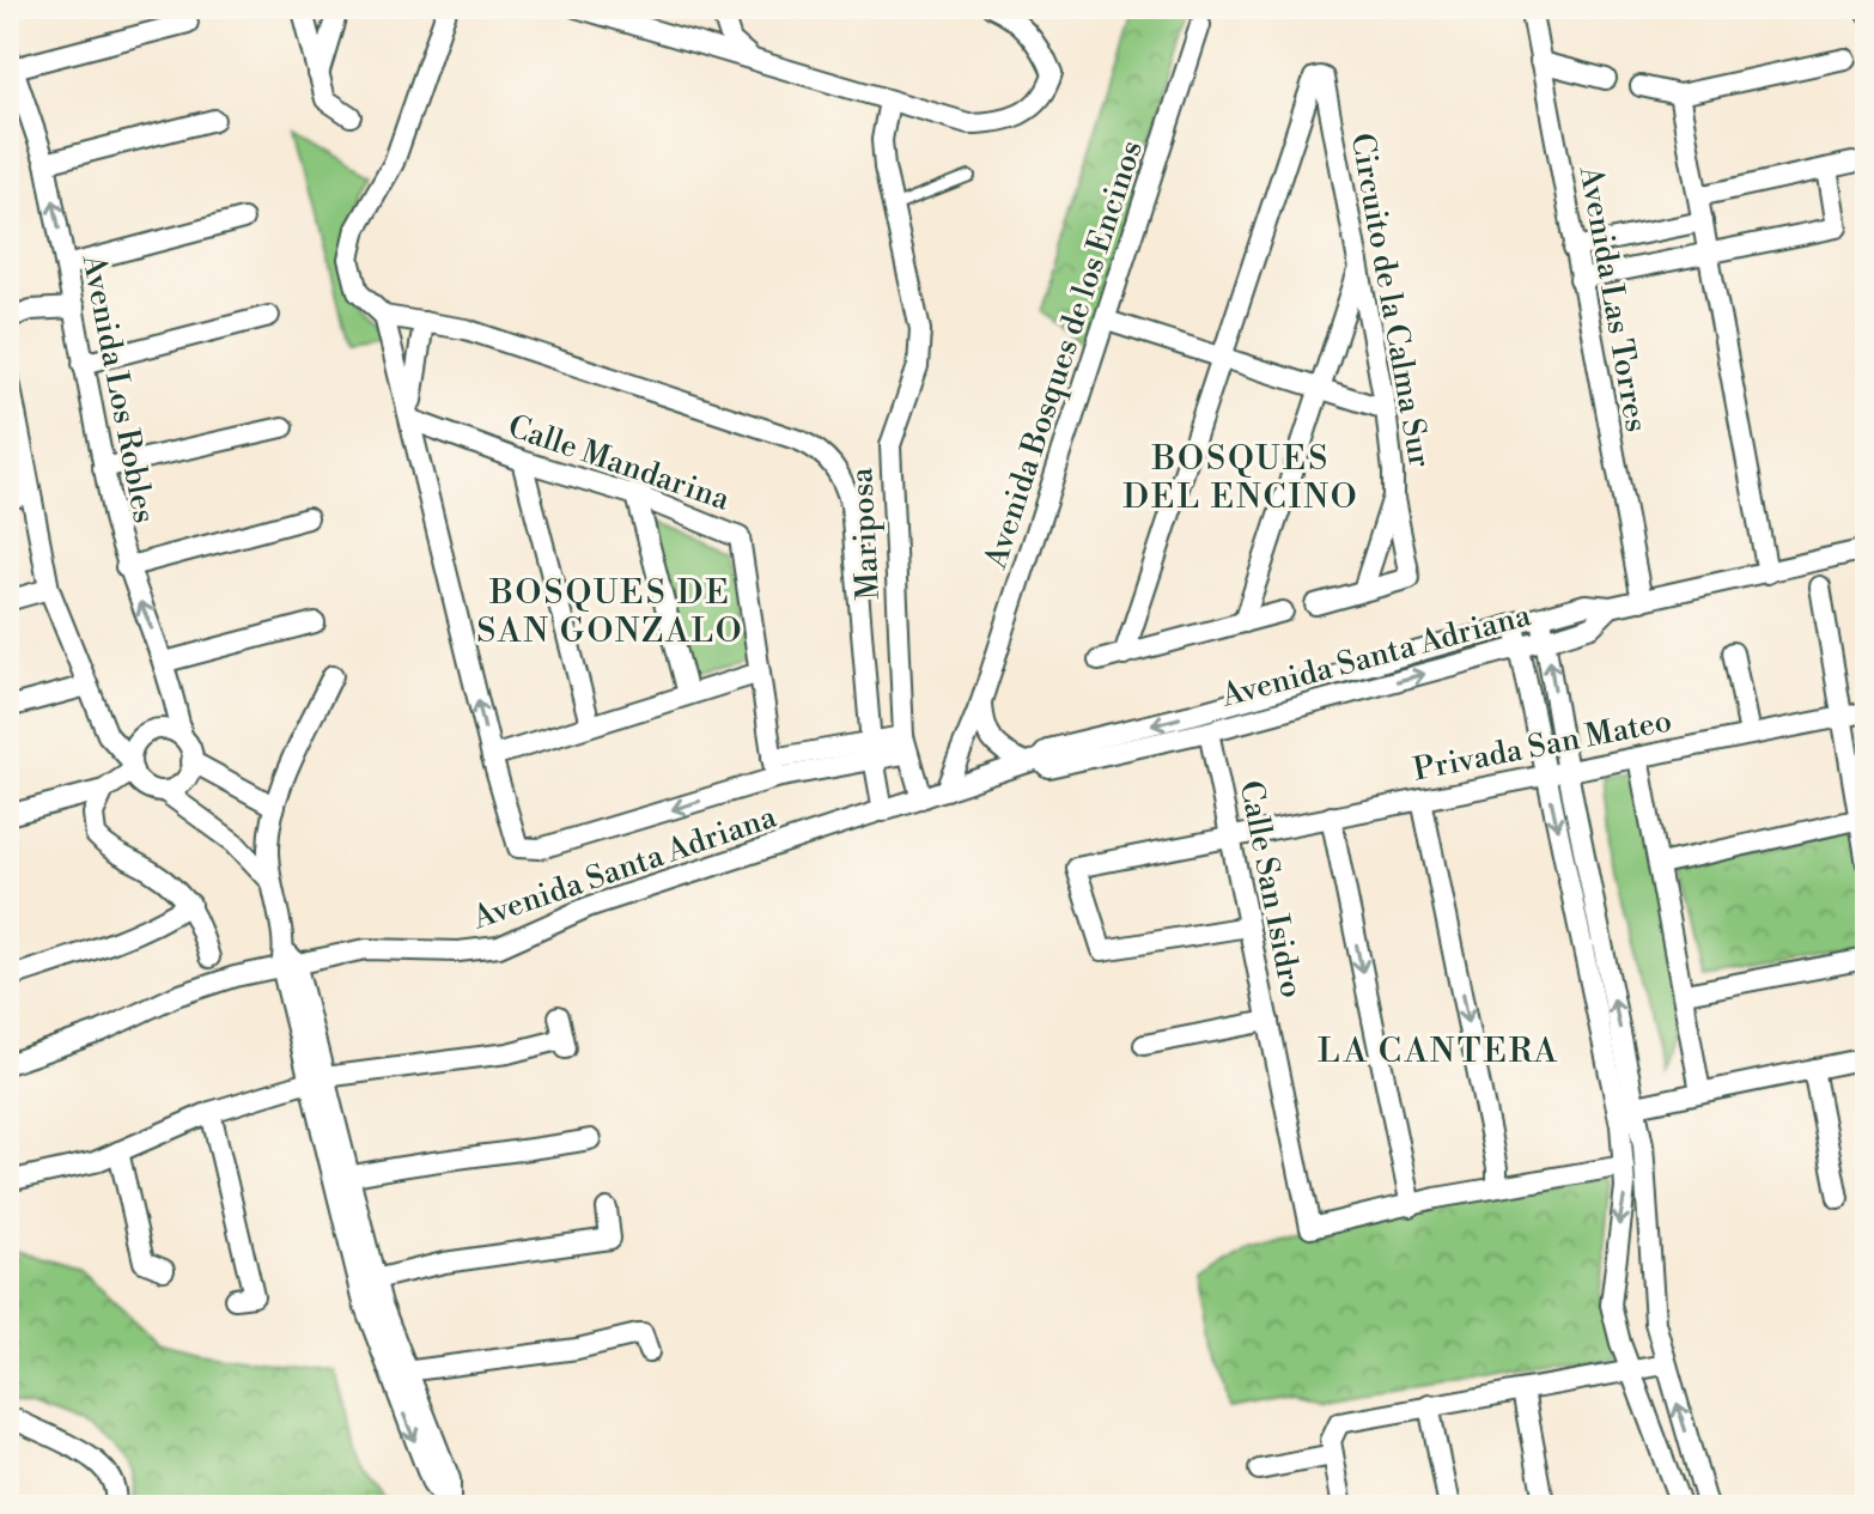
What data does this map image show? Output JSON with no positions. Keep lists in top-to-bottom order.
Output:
{
  "streets": {
    "street": [
      "Avenida Las Torres",
      "Circuito de la Calma Sur",
      "Avenida Bosques de los Encinos",
      "Avenida Los Robles",
      "Calle Mandarina",
      "Mariposa",
      "Avenida Santa Adriana",
      "Privada San Mateo",
      "Calle San Isidro"
    ]
  },
  "crossings": [
    ["Avenida Las Torres", "Avenida Santa Adriana"],
    ["Avenida Bosques de los Encinos", "Avenida Santa Adriana"],
    ["Mariposa", "Avenida Santa Adriana"],
    ["Avenida Santa Adriana", "Calle San Isidro"],
    ["Privada San Mateo", "Calle San Isidro"]
  ],
  "districts": ["BOSQUES DEL ENCINO", "BOSQUES DE SAN GONZALO", "LA CANTERA"]
}
